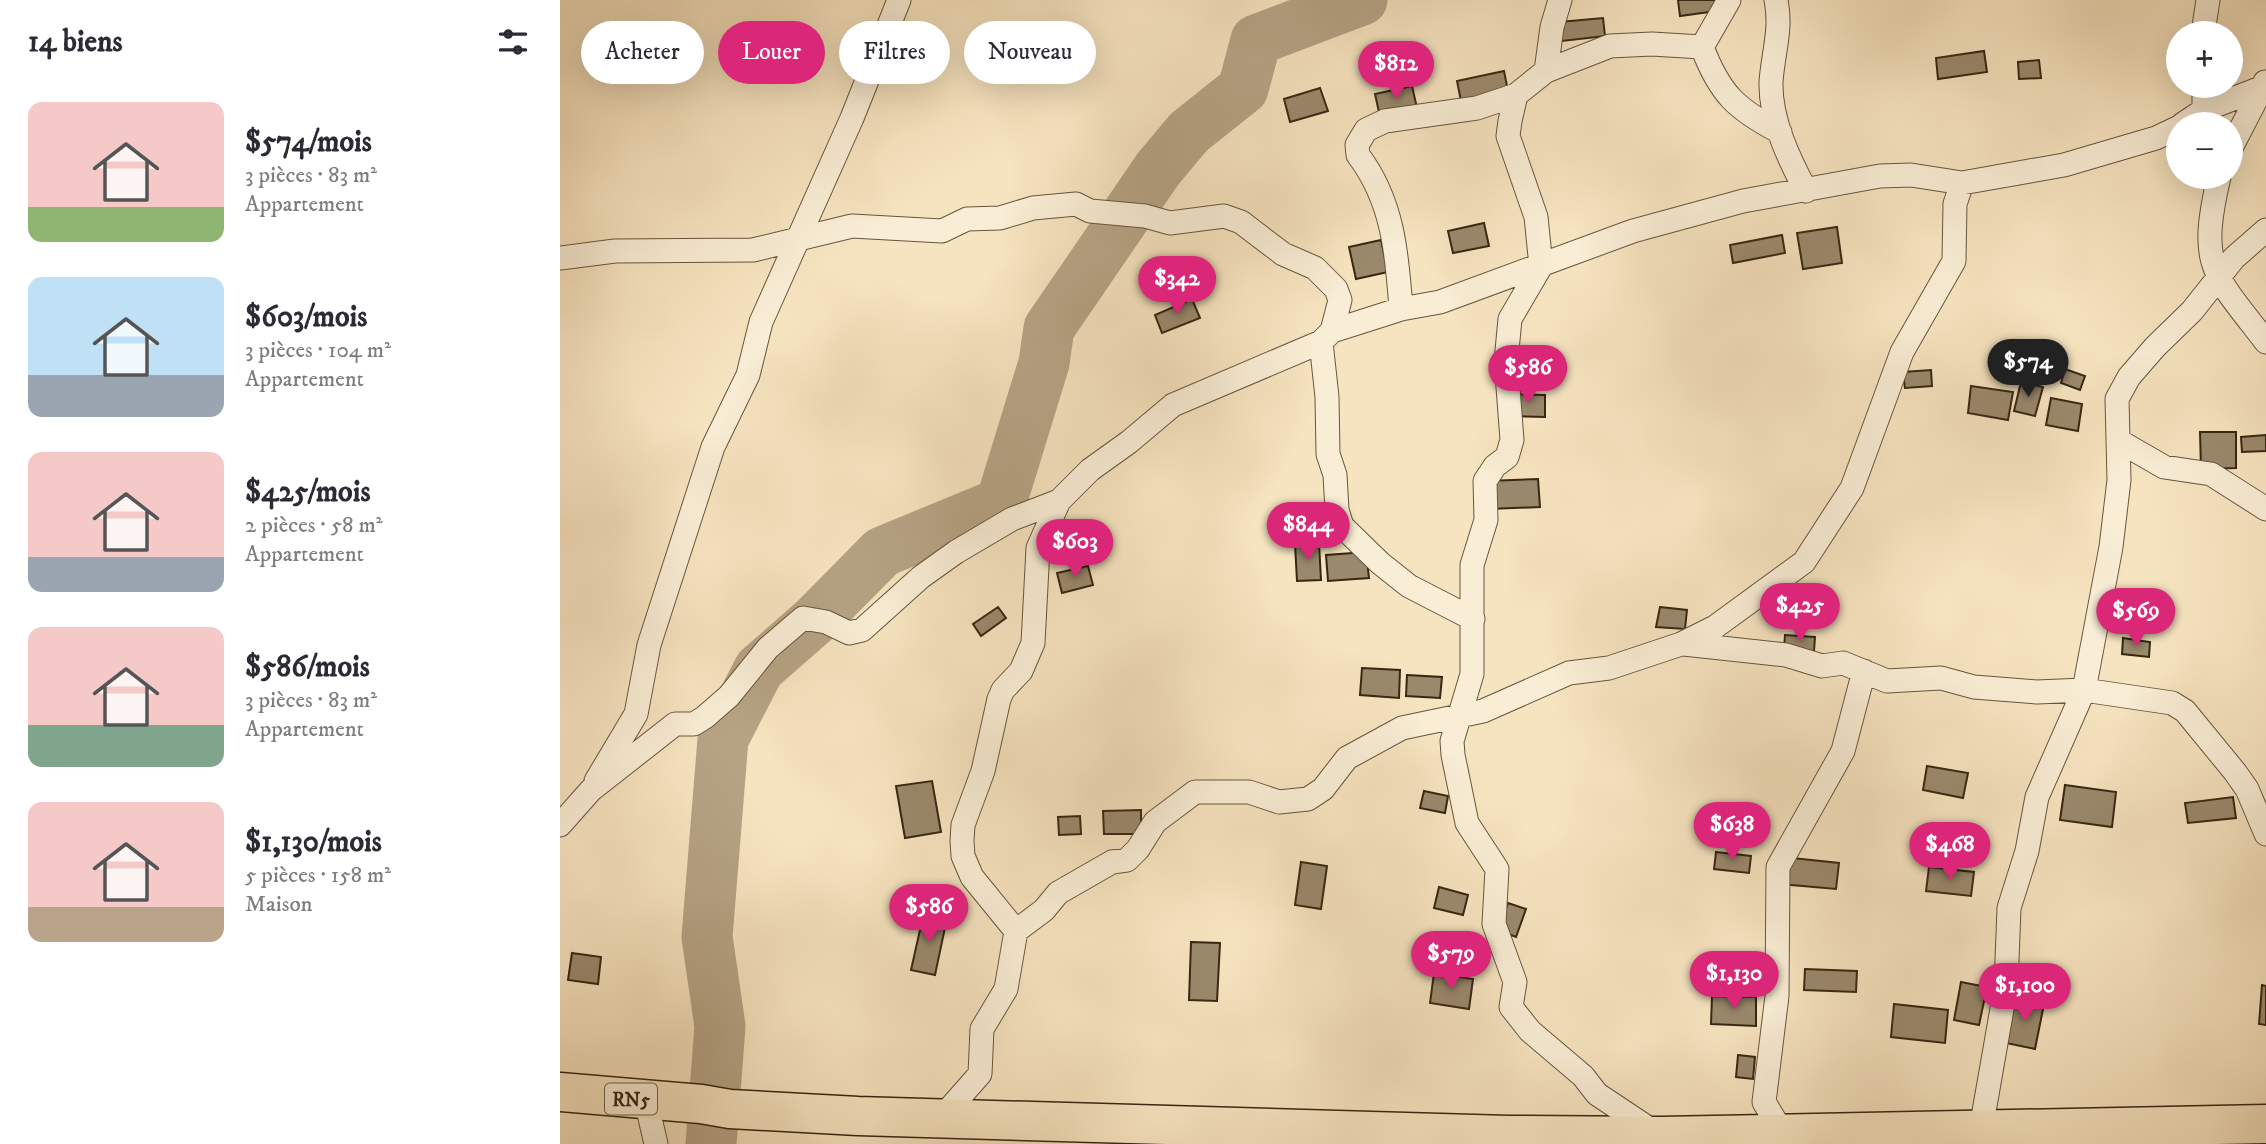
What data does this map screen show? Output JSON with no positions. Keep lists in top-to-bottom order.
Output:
{
  "streets": {
    "highway": ["RN5"]
  },
  "page": {
    "heading": "14 biens",
    "map_buttons": ["+", "−"],
    "chip": [
      "Acheter",
      "Louer",
      "Filtres",
      "Nouveau"
    ],
    "price": [
      "$812",
      "$342",
      "$574",
      "$586",
      "$844",
      "$603",
      "$425",
      "$569",
      "$638",
      "$468",
      "$586",
      "$579",
      "$1,130",
      "$1,100"
    ],
    "list": [
      {
        "name": "$574/mois",
        "note": "3 pièces · 83 m² · Appartement"
      },
      {
        "name": "$603/mois",
        "note": "3 pièces · 104 m² · Appartement"
      },
      {
        "name": "$425/mois",
        "note": "2 pièces · 58 m² · Appartement"
      },
      {
        "name": "$586/mois",
        "note": "3 pièces · 83 m² · Appartement"
      },
      {
        "name": "$1,130/mois",
        "note": "5 pièces · 158 m² · Maison"
      }
    ]
  }
}
